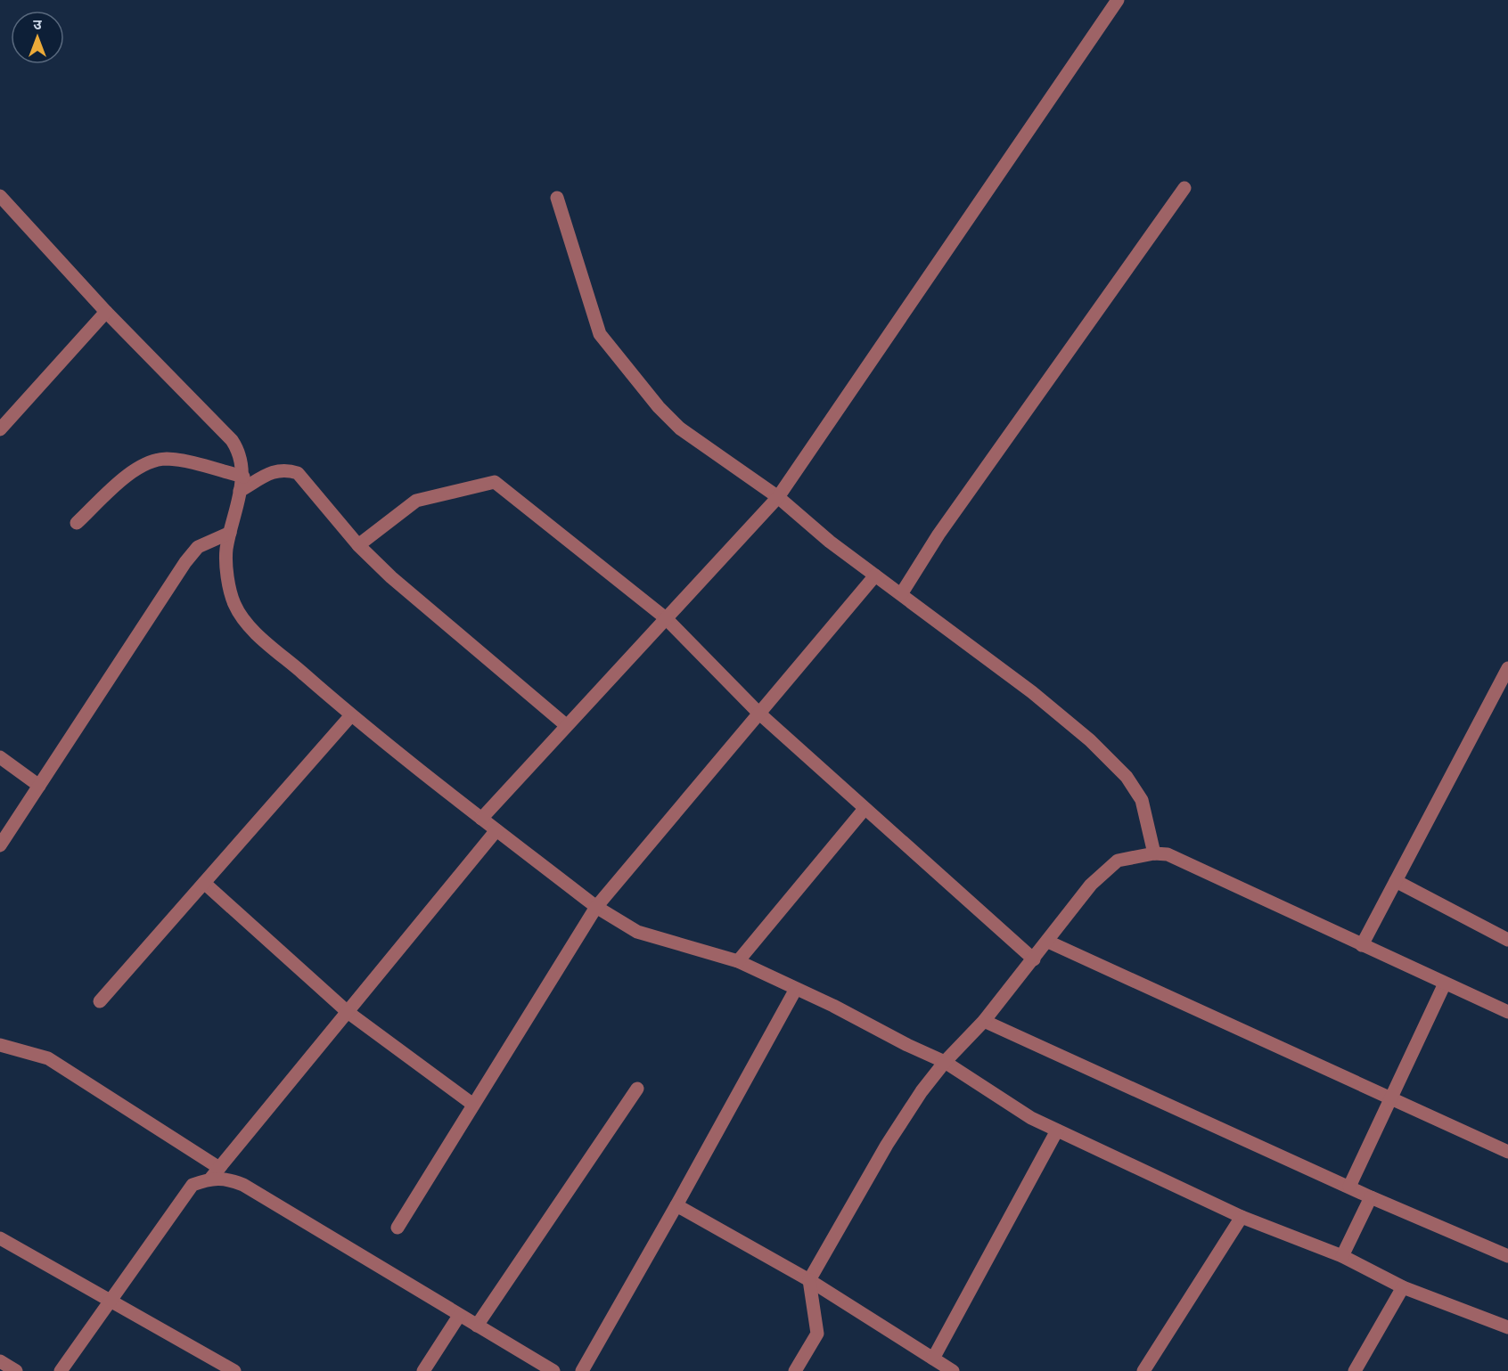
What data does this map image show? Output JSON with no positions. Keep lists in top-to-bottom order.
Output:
{
  "north": "top"
}
